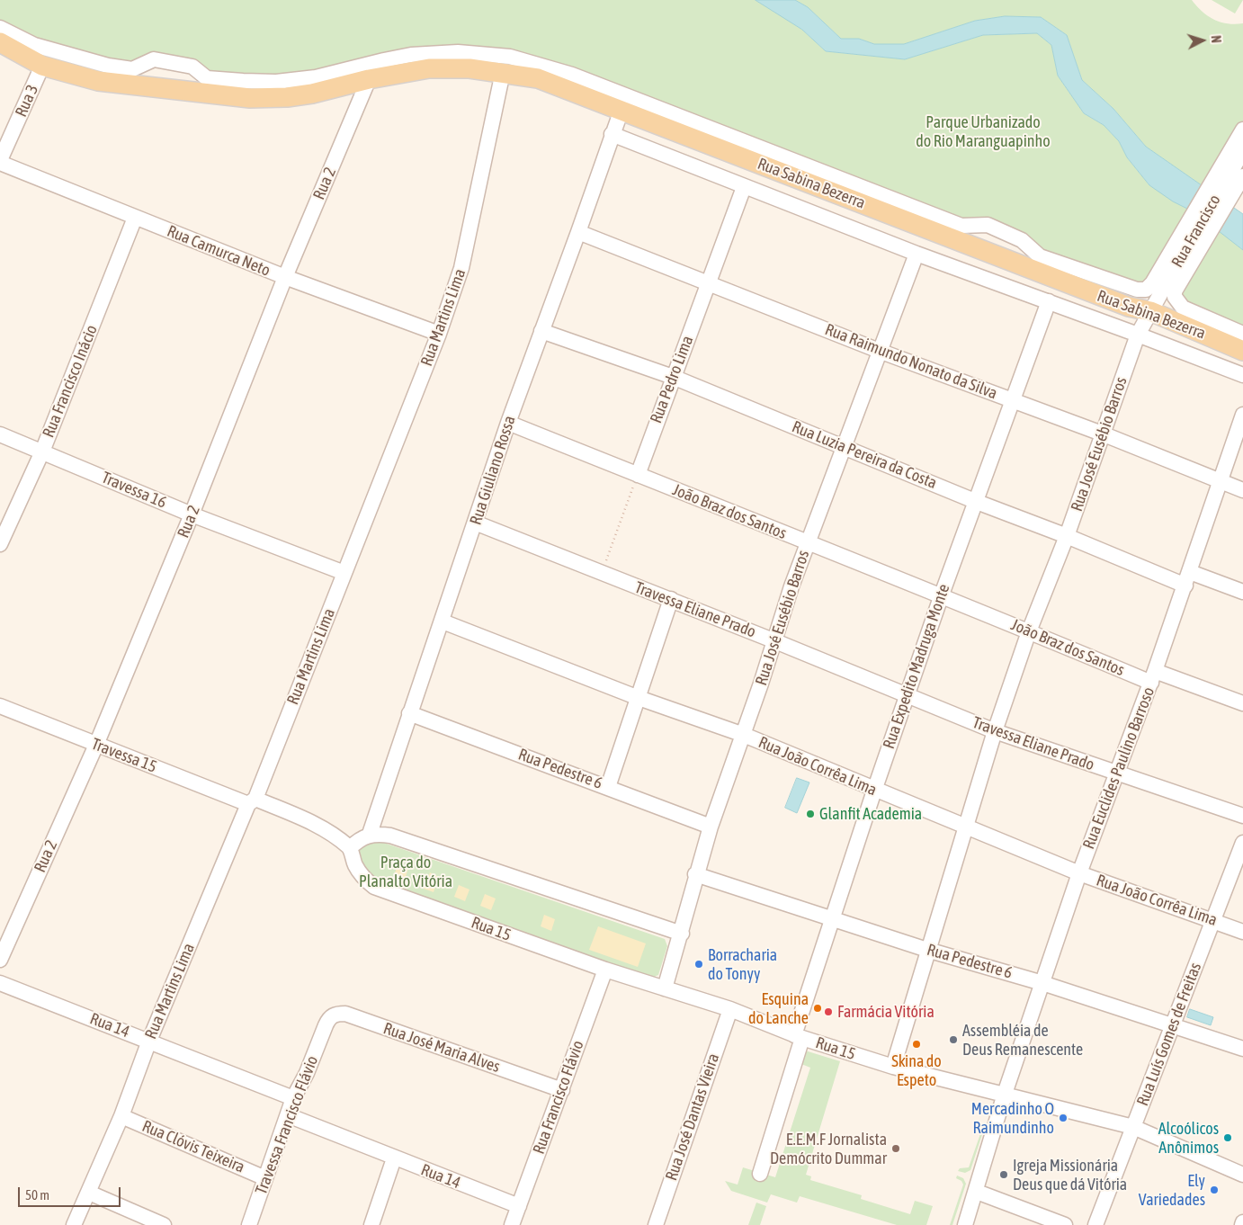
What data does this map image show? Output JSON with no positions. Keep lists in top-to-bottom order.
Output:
{
  "streets": {
    "main road": ["Rua Sabina Bezerra"],
    "street": [
      "Rua 3",
      "Rua 2",
      "Rua Francisco",
      "Rua Camurca Neto",
      "Rua Martins Lima",
      "Rua Raimundo Nonato da Silva",
      "Rua Pedro Lima",
      "Rua Francisco Inácio",
      "Rua José Eusébio Barros",
      "Rua Luzia Pereira da Costa",
      "Rua Giuliano Rossa",
      "Travessa 16",
      "João Braz dos Santos",
      "Travessa Eliane Prado",
      "Rua Expedito Madruga Monte",
      "Travessa 15",
      "Rua João Corrêa Lima",
      "Rua Euclides Paulino Barroso",
      "Rua Pedestre 6",
      "Rua 15",
      "Rua 14",
      "Rua Luís Gomes de Freitas",
      "Rua José Maria Alves",
      "Rua Francisco Flávio",
      "Rua José Dantas Vieira",
      "Travessa Francisco Flávio",
      "Rua Clóvis Teixeira"
    ]
  },
  "crossings": [
    ["Rua 3", "Rua Sabina Bezerra"],
    ["Rua 3", "Rua Camurca Neto"],
    ["Rua 2", "Rua Sabina Bezerra"],
    ["Rua 2", "Rua Camurca Neto"],
    ["Rua 2", "Travessa 16"],
    ["Rua 2", "Travessa 15"],
    ["Rua Sabina Bezerra", "Rua Francisco"],
    ["Rua Sabina Bezerra", "Rua Martins Lima"],
    ["Rua Sabina Bezerra", "Rua Giuliano Rossa"],
    ["Rua Francisco", "Rua José Eusébio Barros"],
    ["Rua Camurca Neto", "Rua Martins Lima"],
    ["Rua Camurca Neto", "Rua Francisco Inácio"],
    ["Rua Martins Lima", "Travessa 16"],
    ["Rua Martins Lima", "Travessa 15"],
    ["Rua Martins Lima", "Rua 14"],
    ["Rua Martins Lima", "Rua Clóvis Teixeira"],
    ["Rua Raimundo Nonato da Silva", "Rua Pedro Lima"],
    ["Rua Raimundo Nonato da Silva", "Rua José Eusébio Barros"],
    ["Rua Raimundo Nonato da Silva", "Rua Giuliano Rossa"],
    ["Rua Raimundo Nonato da Silva", "Rua Expedito Madruga Monte"],
    ["Rua Raimundo Nonato da Silva", "Rua Euclides Paulino Barroso"],
    ["Rua Pedro Lima", "Rua Luzia Pereira da Costa"],
    ["Rua Pedro Lima", "João Braz dos Santos"],
    ["Rua Francisco Inácio", "Travessa 16"],
    ["Rua José Eusébio Barros", "Rua Luzia Pereira da Costa"],
    ["Rua José Eusébio Barros", "João Braz dos Santos"],
    ["Rua José Eusébio Barros", "Travessa Eliane Prado"],
    ["Rua José Eusébio Barros", "Rua João Corrêa Lima"],
    ["Rua José Eusébio Barros", "Rua Pedestre 6"],
    ["Rua José Eusébio Barros", "Rua 15"],
    ["Rua Luzia Pereira da Costa", "Rua Giuliano Rossa"],
    ["Rua Luzia Pereira da Costa", "Rua Expedito Madruga Monte"],
    ["Rua Luzia Pereira da Costa", "Rua Euclides Paulino Barroso"],
    ["Rua Giuliano Rossa", "João Braz dos Santos"],
    ["Rua Giuliano Rossa", "Travessa Eliane Prado"],
    ["Rua Giuliano Rossa", "Rua João Corrêa Lima"],
    ["Rua Giuliano Rossa", "Rua Pedestre 6"],
    ["João Braz dos Santos", "Rua Expedito Madruga Monte"],
    ["João Braz dos Santos", "Rua Euclides Paulino Barroso"],
    ["Travessa Eliane Prado", "Rua Expedito Madruga Monte"],
    ["Travessa Eliane Prado", "Rua Euclides Paulino Barroso"],
    ["Rua Expedito Madruga Monte", "Rua João Corrêa Lima"],
    ["Rua Expedito Madruga Monte", "Rua Pedestre 6"],
    ["Rua Expedito Madruga Monte", "Rua 15"],
    ["Rua João Corrêa Lima", "Rua Euclides Paulino Barroso"],
    ["Rua João Corrêa Lima", "Rua Luís Gomes de Freitas"],
    ["Rua Euclides Paulino Barroso", "Rua Pedestre 6"],
    ["Rua Euclides Paulino Barroso", "Rua 15"],
    ["Rua Pedestre 6", "Rua Luís Gomes de Freitas"],
    ["Rua 15", "Rua Luís Gomes de Freitas"],
    ["Rua 15", "Rua Francisco Flávio"],
    ["Rua 15", "Rua José Dantas Vieira"],
    ["Rua 14", "Rua Francisco Flávio"],
    ["Rua 14", "Travessa Francisco Flávio"],
    ["Rua José Maria Alves", "Rua Francisco Flávio"],
    ["Rua José Maria Alves", "Travessa Francisco Flávio"],
    ["Travessa Francisco Flávio", "Rua Clóvis Teixeira"]
  ],
  "parks": ["Parque Urbanizado do Rio Maranguapinho", "Praça do Planalto Vitória"],
  "places": [
    "Glanfit Academia",
    "Borracharia do Tonyy",
    "Esquina do Lanche",
    "Farmácia Vitória",
    "Assembléia de Deus Remanescente",
    "Skina do Espeto",
    "Mercadinho O Raimundinho",
    "Alcoólicos Anônimos",
    "E.E.M.F Jornalista Demócrito Dummar",
    "Igreja Missionária Deus que dá Vitória",
    "Ely Variedades"
  ],
  "scale_bar": "50 m",
  "north": "right"
}
